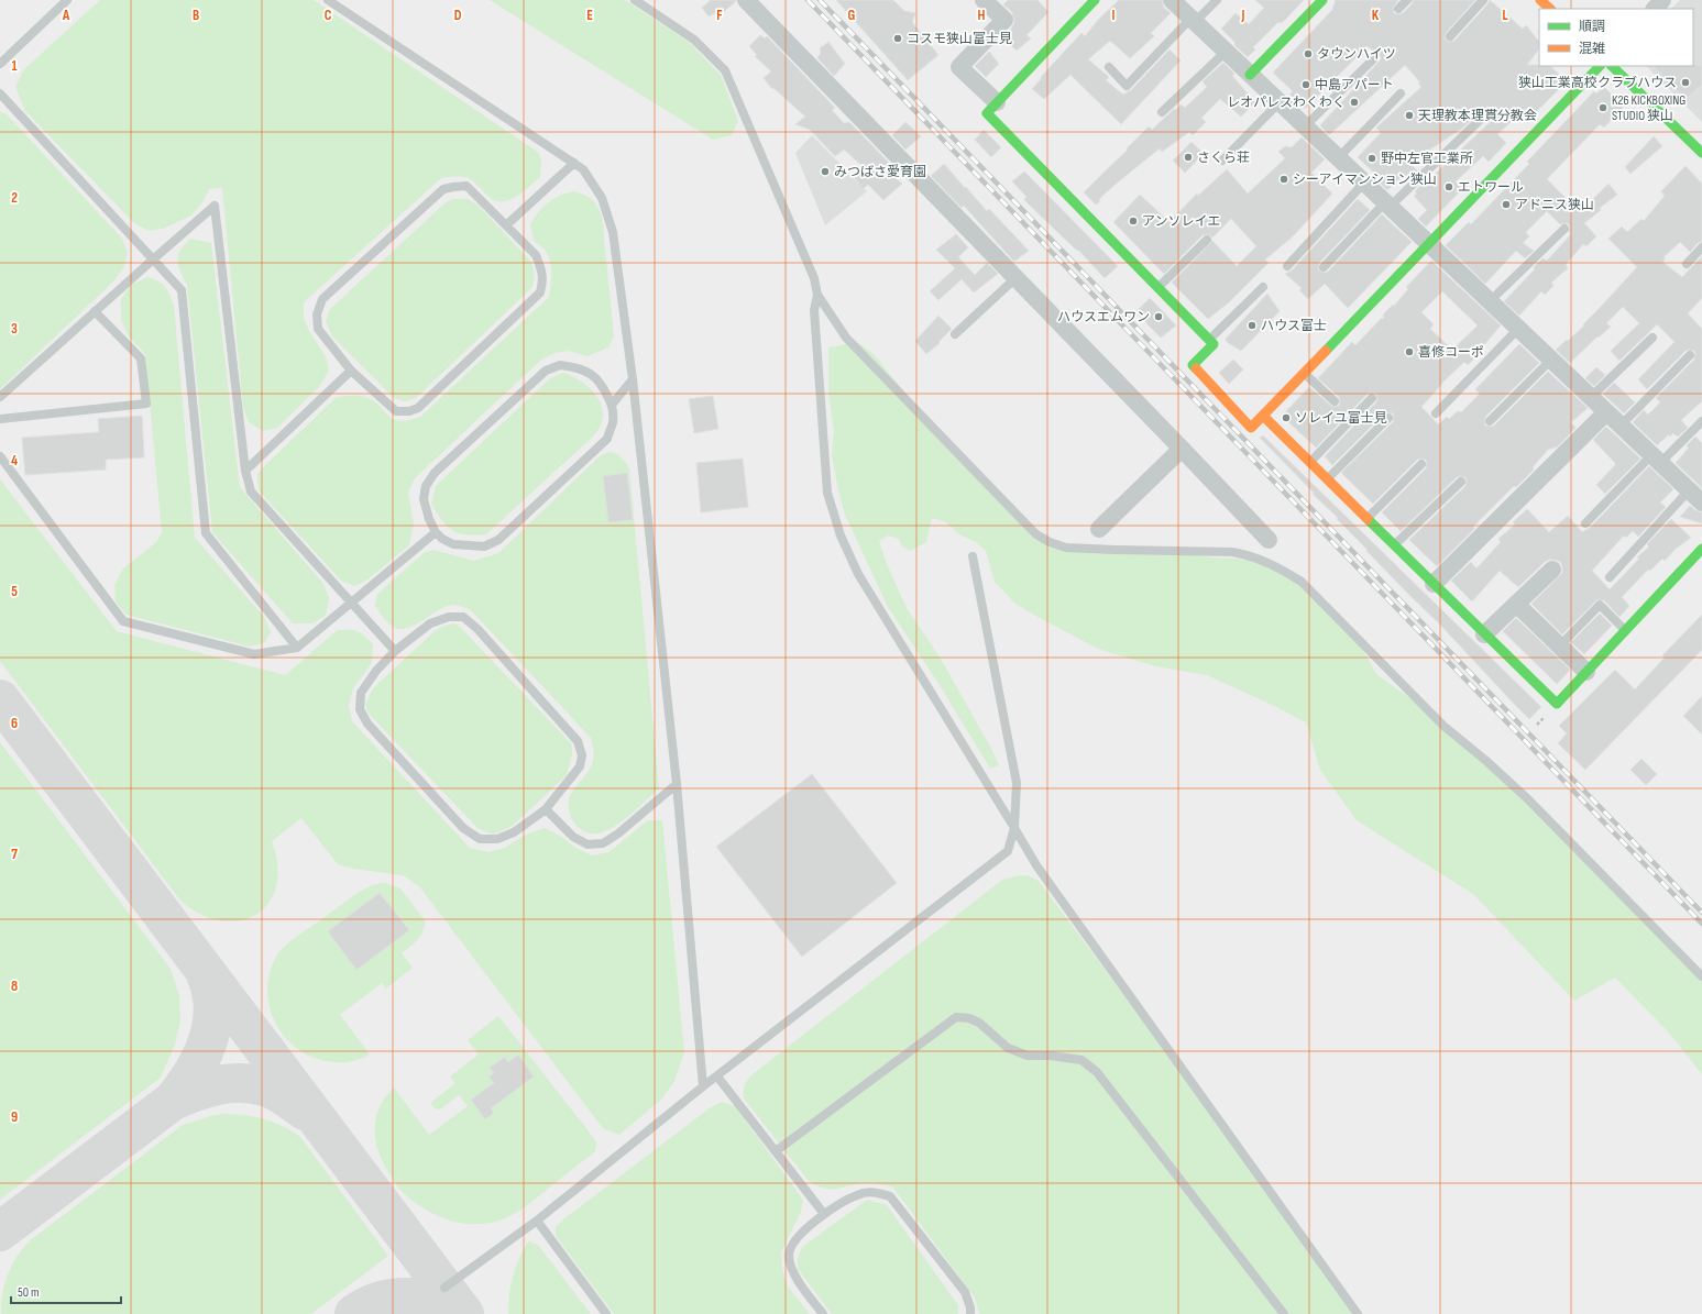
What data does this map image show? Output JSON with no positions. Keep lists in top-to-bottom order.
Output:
{
  "places": [
    "コスモ狭山富士見",
    "タウンハイツ",
    "狭山工業高校クラブハウス",
    "中島アパート",
    "レオパレスわくわく",
    "K26 KICKBOXING STUDIO 狭山",
    "天理教本理貫分教会",
    "さくら荘",
    "野中左官工業所",
    "みつばさ愛育園",
    "シーアイマンション狭山",
    "エトワール",
    "アドニス狭山",
    "アンソレイエ",
    "ハウスエムワン",
    "ハウス富士",
    "喜修コーポ",
    "ソレイユ富士見"
  ],
  "legend": ["順調", "混雑"],
  "scale_bar": "50 m",
  "grid": {
    "columns": [
      "A",
      "B",
      "C",
      "D",
      "E",
      "F",
      "G",
      "H",
      "I",
      "J",
      "K",
      "L"
    ],
    "rows": [
      "1",
      "2",
      "3",
      "4",
      "5",
      "6",
      "7",
      "8",
      "9"
    ]
  }
}
